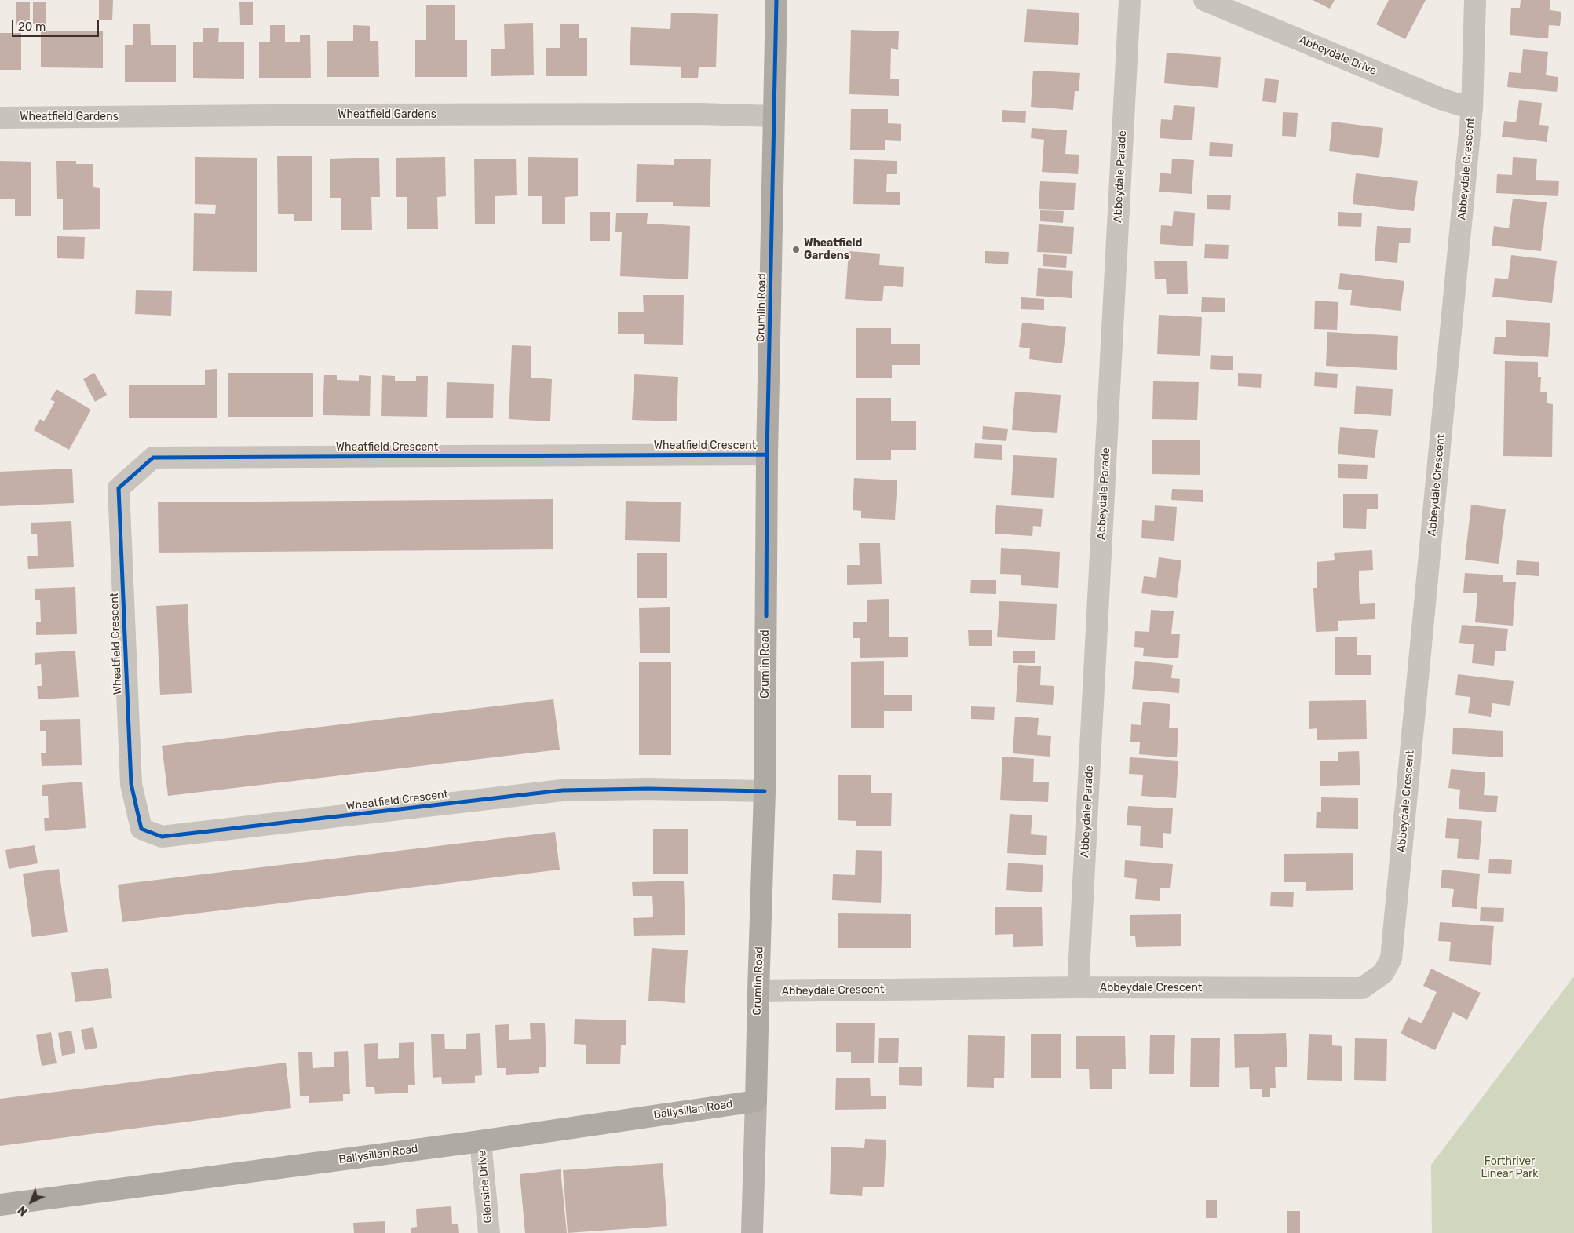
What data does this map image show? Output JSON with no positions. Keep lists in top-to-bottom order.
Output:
{
  "streets": {
    "highway": ["Crumlin Road", "Ballysillan Road"],
    "street": [
      "Abbeydale Drive",
      "Wheatfield Gardens",
      "Abbeydale Crescent",
      "Abbeydale Parade",
      "Wheatfield Crescent",
      "Glenside Drive"
    ]
  },
  "crossings": [
    ["Abbeydale Drive", "Abbeydale Crescent"],
    ["Wheatfield Gardens", "Crumlin Road"],
    ["Abbeydale Crescent", "Abbeydale Parade"],
    ["Abbeydale Crescent", "Crumlin Road"],
    ["Crumlin Road", "Wheatfield Crescent"],
    ["Crumlin Road", "Ballysillan Road"],
    ["Ballysillan Road", "Glenside Drive"]
  ],
  "parks": ["Forthriver Linear Park"],
  "places": ["Wheatfield Gardens"],
  "scale_bar": "20 m",
  "north": "bottom left"
}
